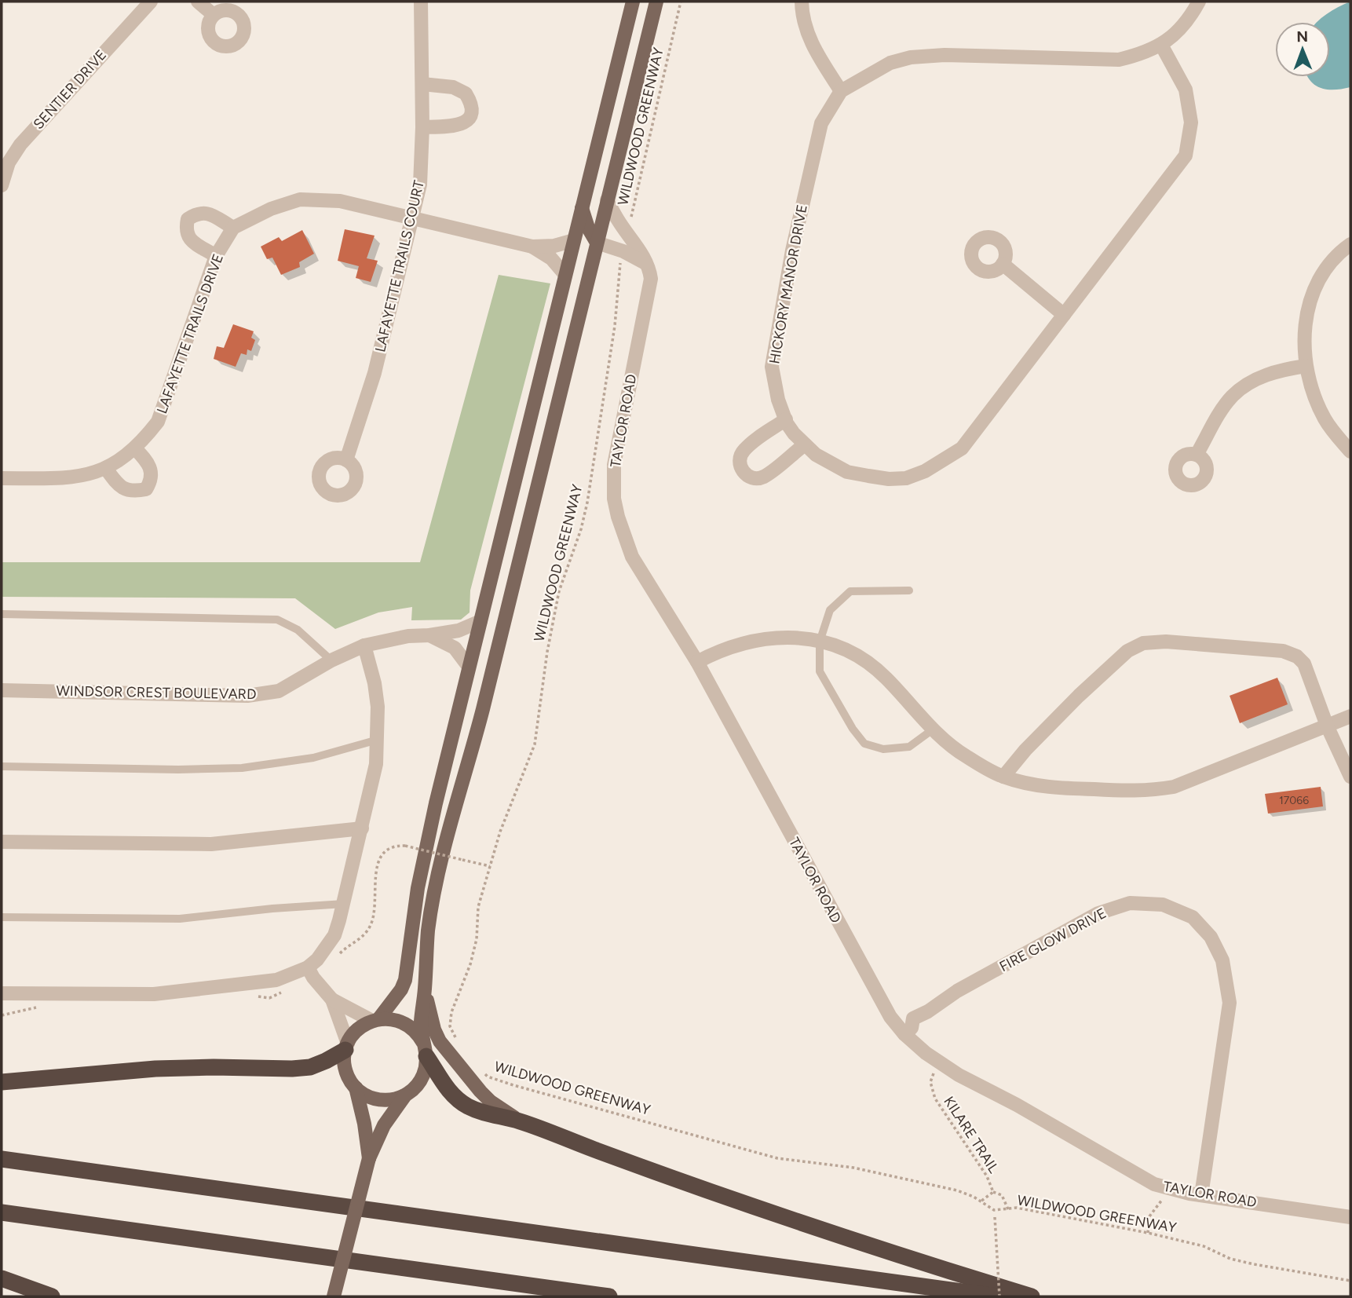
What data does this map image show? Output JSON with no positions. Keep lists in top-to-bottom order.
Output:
{
  "streets": {
    "street": [
      "SENTIER DRIVE",
      "LAFAYETTE TRAILS COURT",
      "HICKORY MANOR DRIVE",
      "LAFAYETTE TRAILS DRIVE",
      "TAYLOR ROAD",
      "WINDSOR CREST BOULEVARD",
      "FIRE GLOW DRIVE"
    ],
    "path": ["WILDWOOD GREENWAY", "KILARE TRAIL"]
  },
  "crossings": [
    ["WILDWOOD GREENWAY", "TAYLOR ROAD"],
    ["WILDWOOD GREENWAY", "KILARE TRAIL"],
    ["TAYLOR ROAD", "FIRE GLOW DRIVE"]
  ],
  "house_numbers": ["17066"],
  "north": "top"
}
